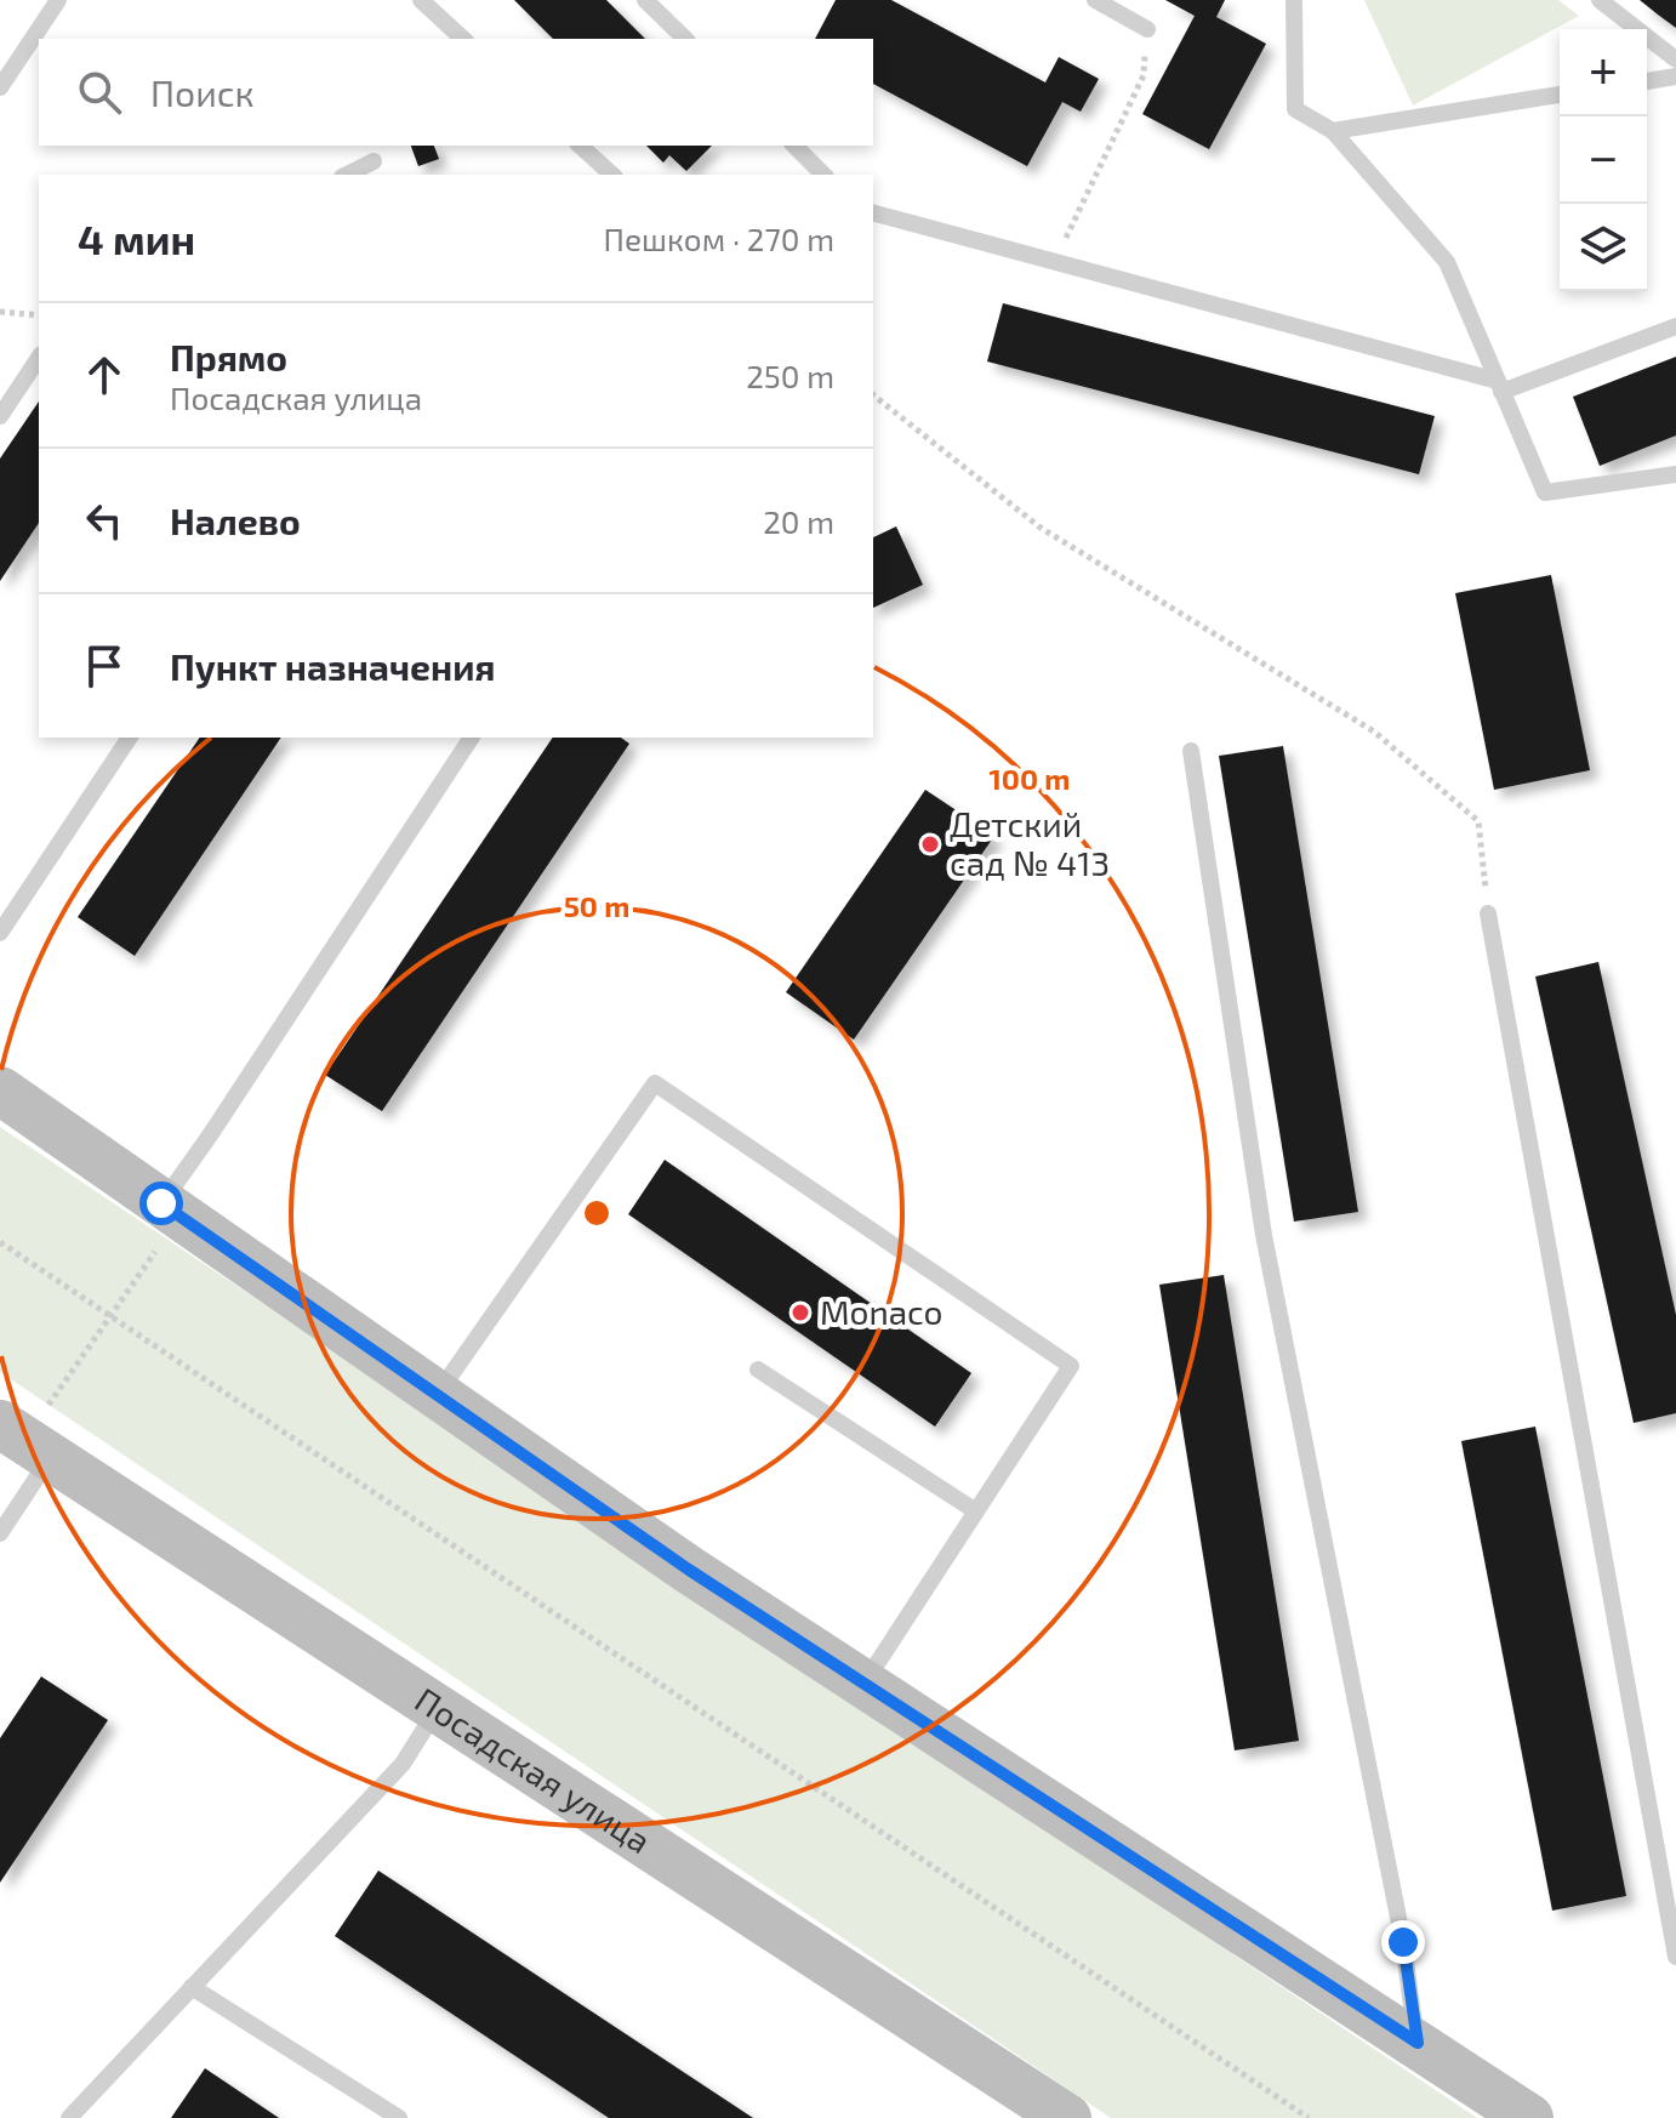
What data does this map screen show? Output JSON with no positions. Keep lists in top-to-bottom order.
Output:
{
  "streets": {
    "street": ["Посадская улица"]
  },
  "places": ["Детский сад № 413", "Monaco"],
  "page": {
    "map_buttons": ["+", "−"],
    "search": "Поиск",
    "heading": ["4 мин", "Пешком · 270 m"],
    "list": [
      ["Прямо", "Посадская улица", "250 m"],
      ["Налево", "20 m"],
      "Пункт назначения"
    ]
  },
  "rings": ["100 m", "50 m"]
}
